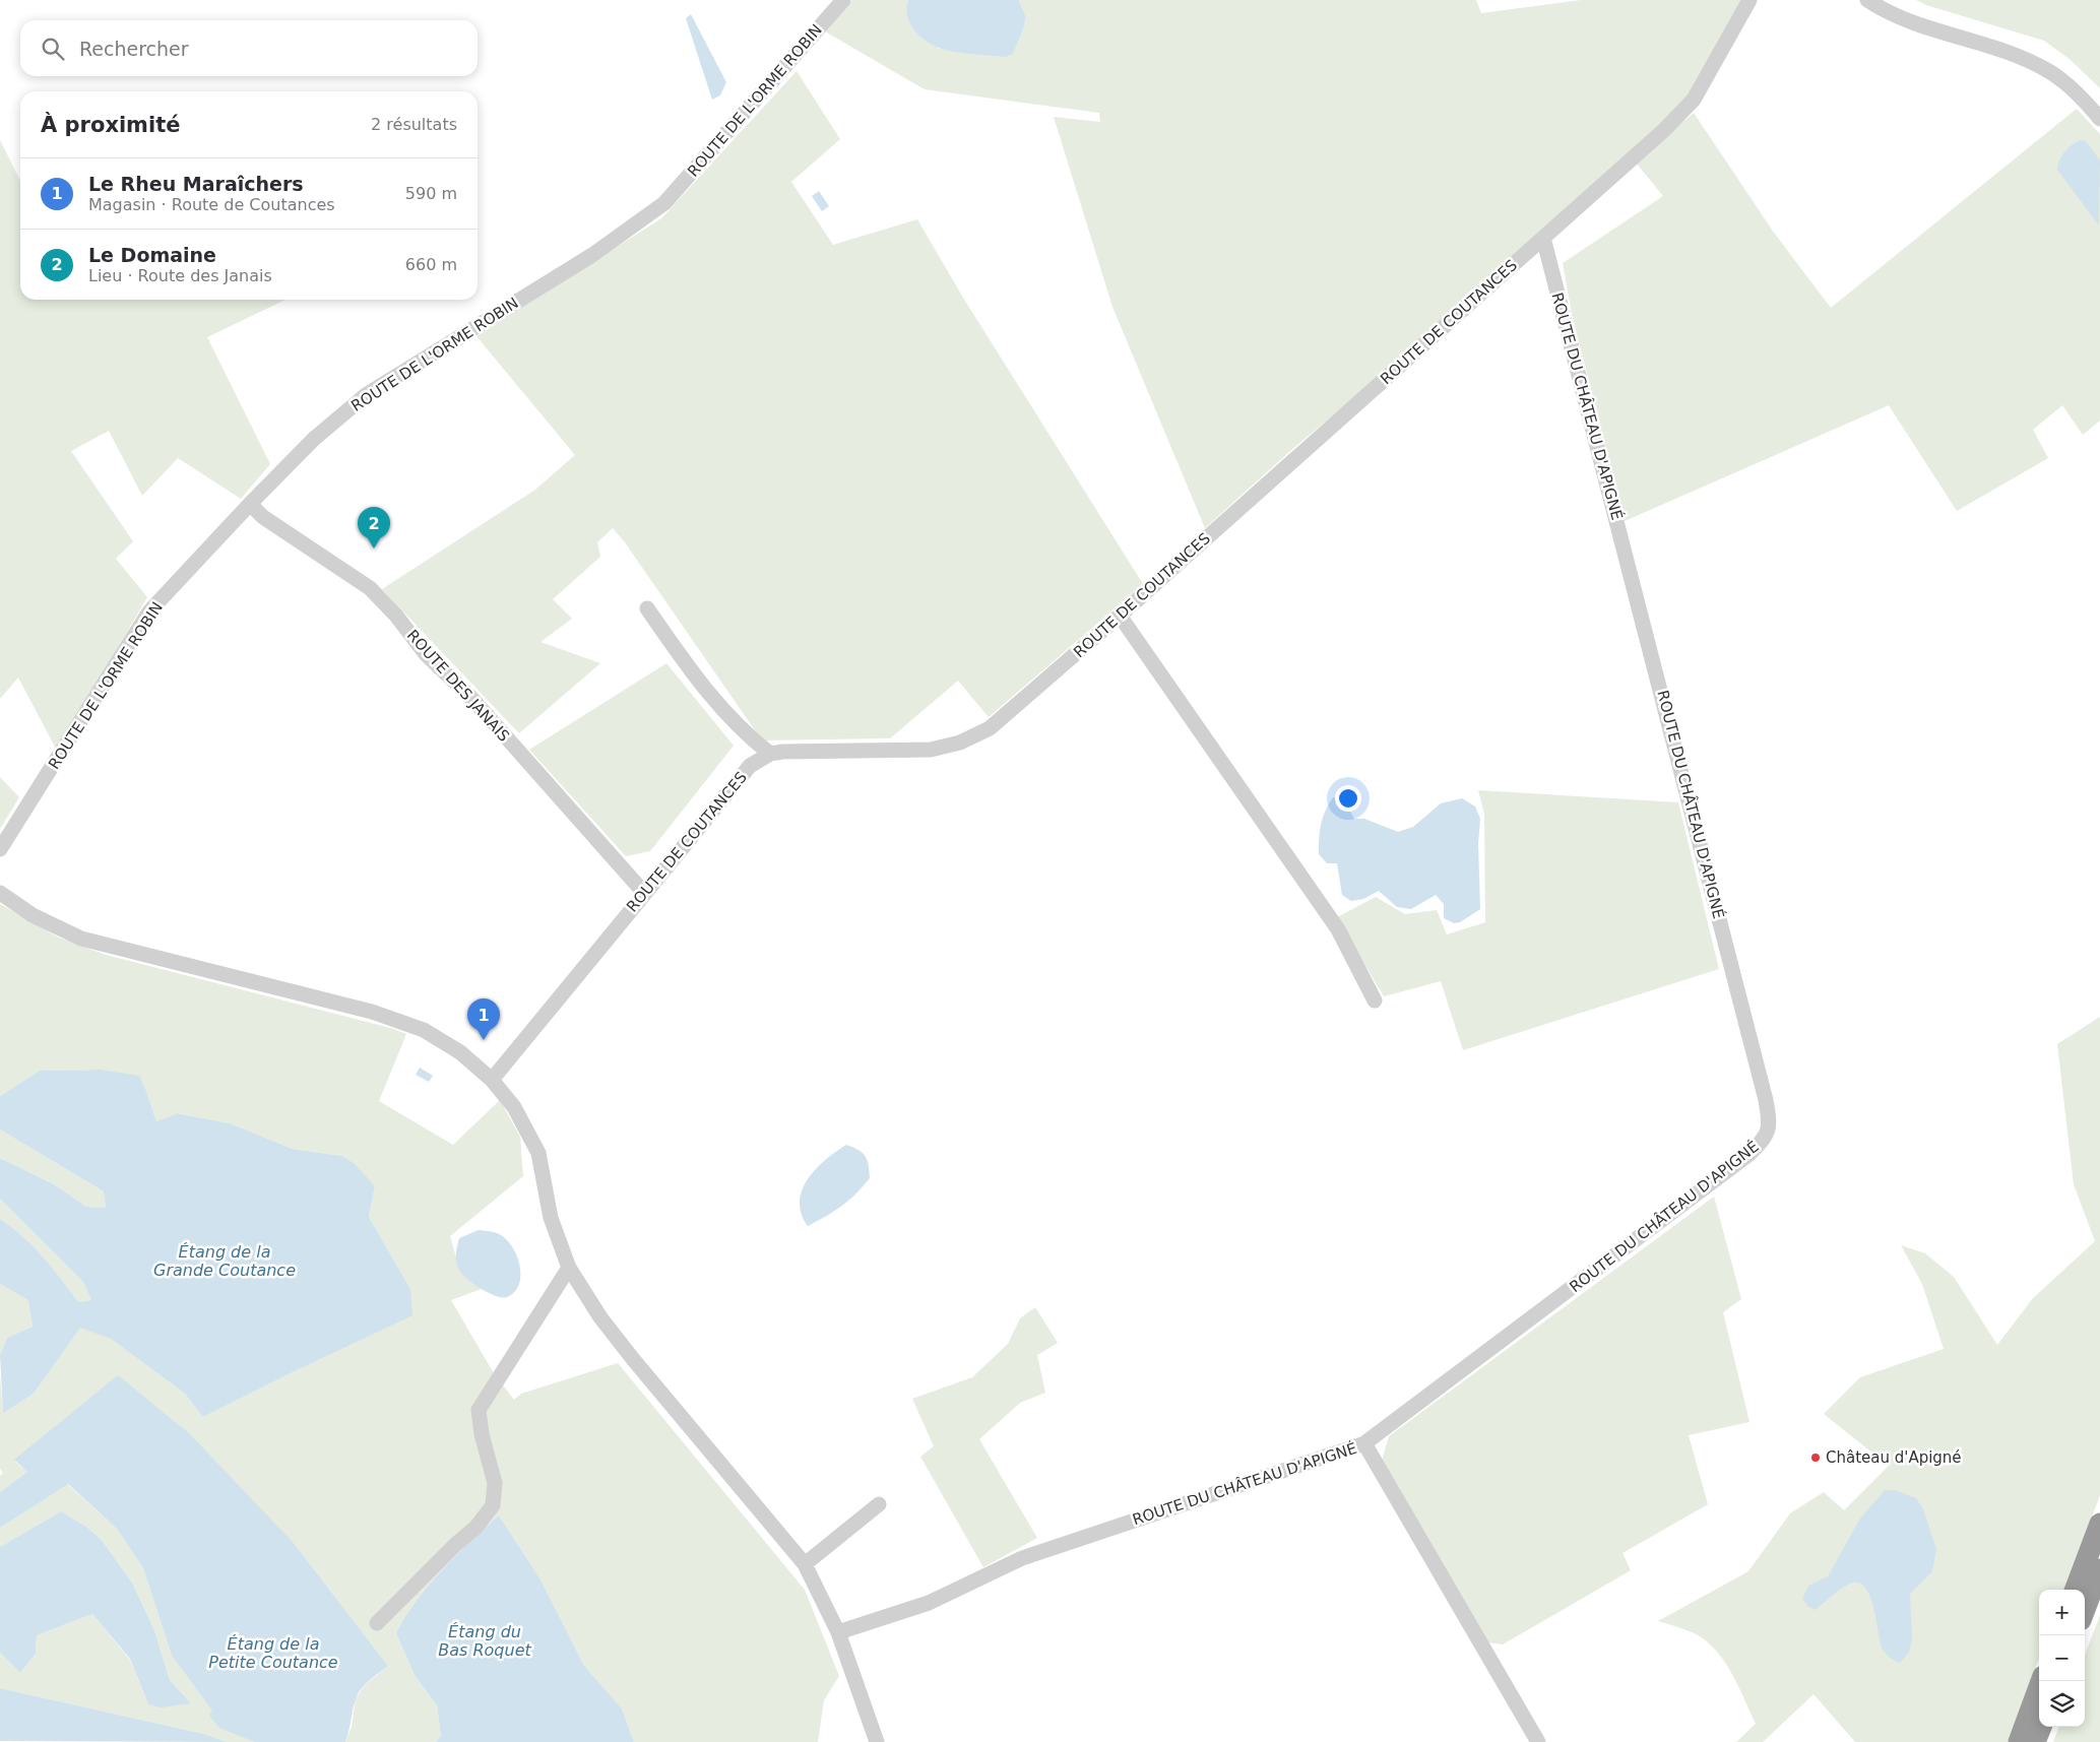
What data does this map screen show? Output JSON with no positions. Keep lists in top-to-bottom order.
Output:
{
  "streets": {
    "street": [
      "ROUTE DE L'ORME ROBIN",
      "ROUTE DE COUTANCES",
      "ROUTE DU CHÂTEAU D'APIGNÉ",
      "ROUTE DES JANAIS"
    ]
  },
  "crossings": [
    ["ROUTE DE L'ORME ROBIN", "ROUTE DES JANAIS"],
    ["ROUTE DE COUTANCES", "ROUTE DU CHÂTEAU D'APIGNÉ"],
    ["ROUTE DE COUTANCES", "ROUTE DES JANAIS"]
  ],
  "water": ["Étang de la Grande Coutance", "Étang du Bas Roquet", "Étang de la Petite Coutance"],
  "places": ["Château d'Apigné"],
  "page": {
    "search": "Rechercher",
    "heading": ["À proximité", "2 résultats"],
    "list": [
      {
        "mark": "1",
        "name": "Le Rheu Maraîchers",
        "note": "Magasin · Route de Coutances",
        "value": "590 m"
      },
      {
        "mark": "2",
        "name": "Le Domaine",
        "note": "Lieu · Route des Janais",
        "value": "660 m"
      }
    ],
    "pins": ["2", "1"],
    "map_buttons": ["+", "−"]
  }
}
